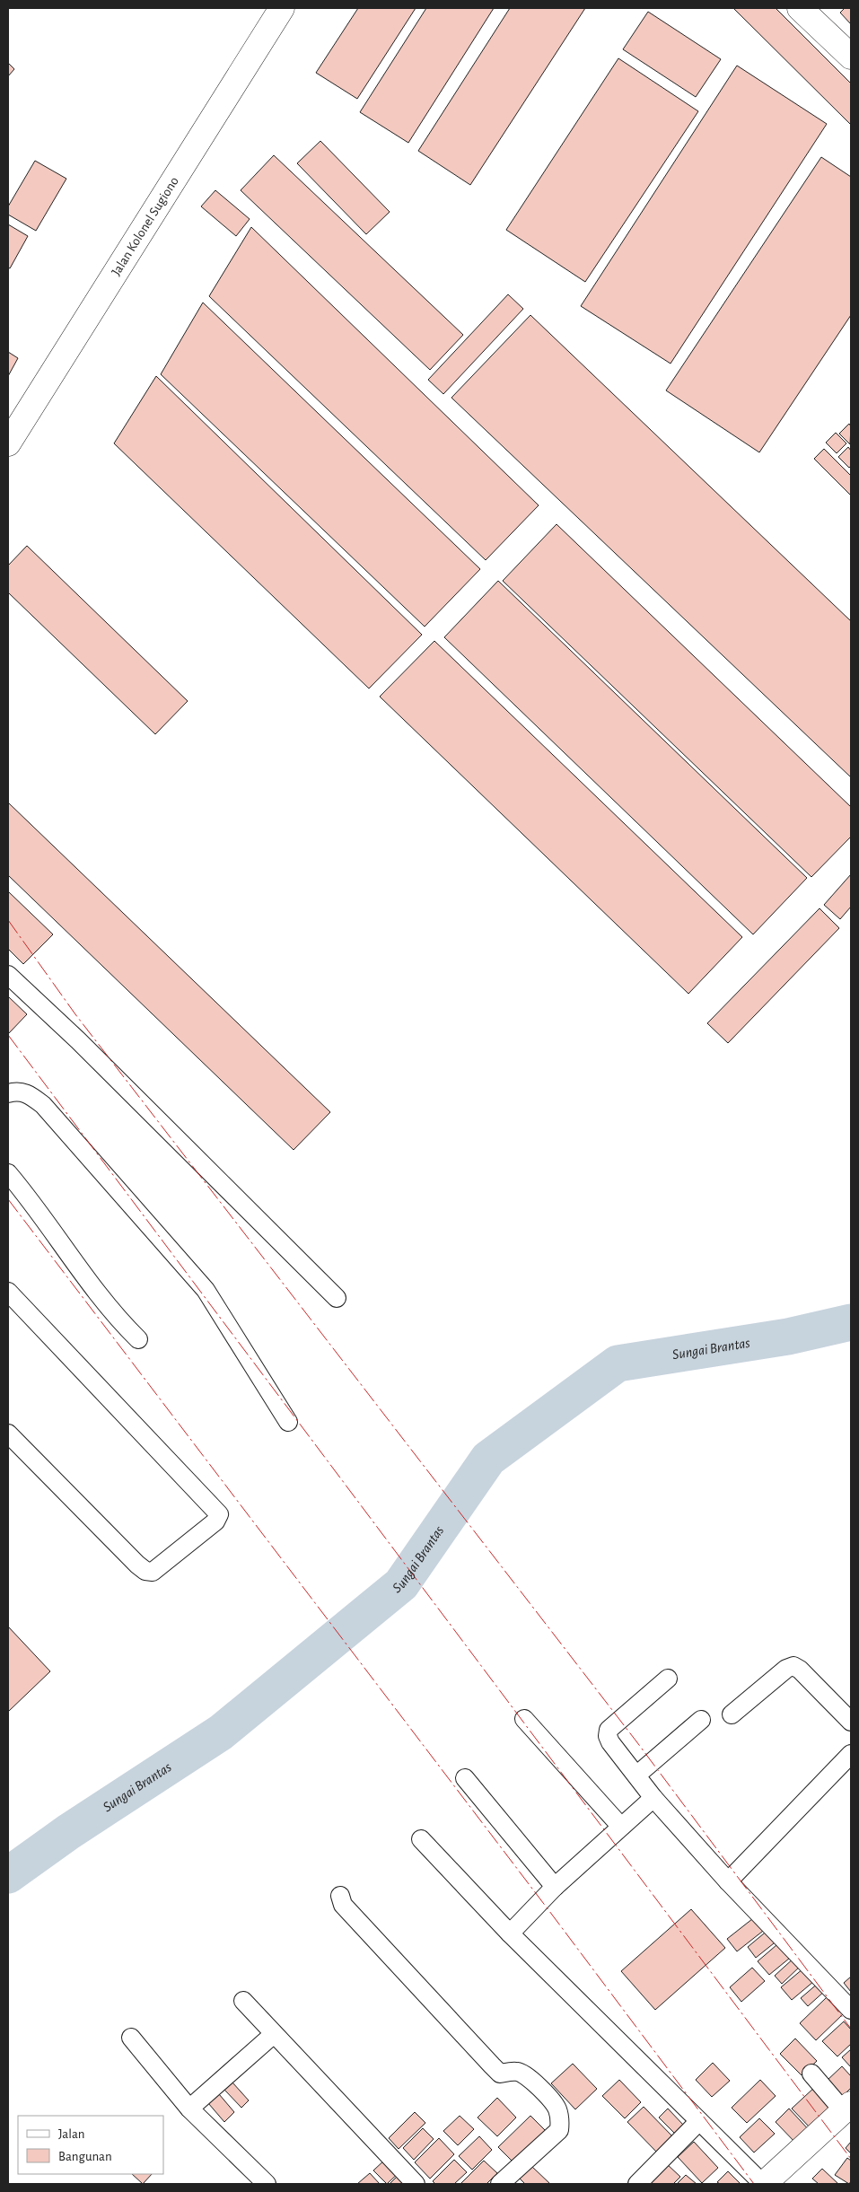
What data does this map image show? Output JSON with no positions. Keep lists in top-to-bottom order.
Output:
{
  "streets": {
    "main road": ["Jalan Kolonel Sugiono"]
  },
  "water": ["Sungai Brantas"],
  "legend": ["Jalan", "Bangunan"]
}
